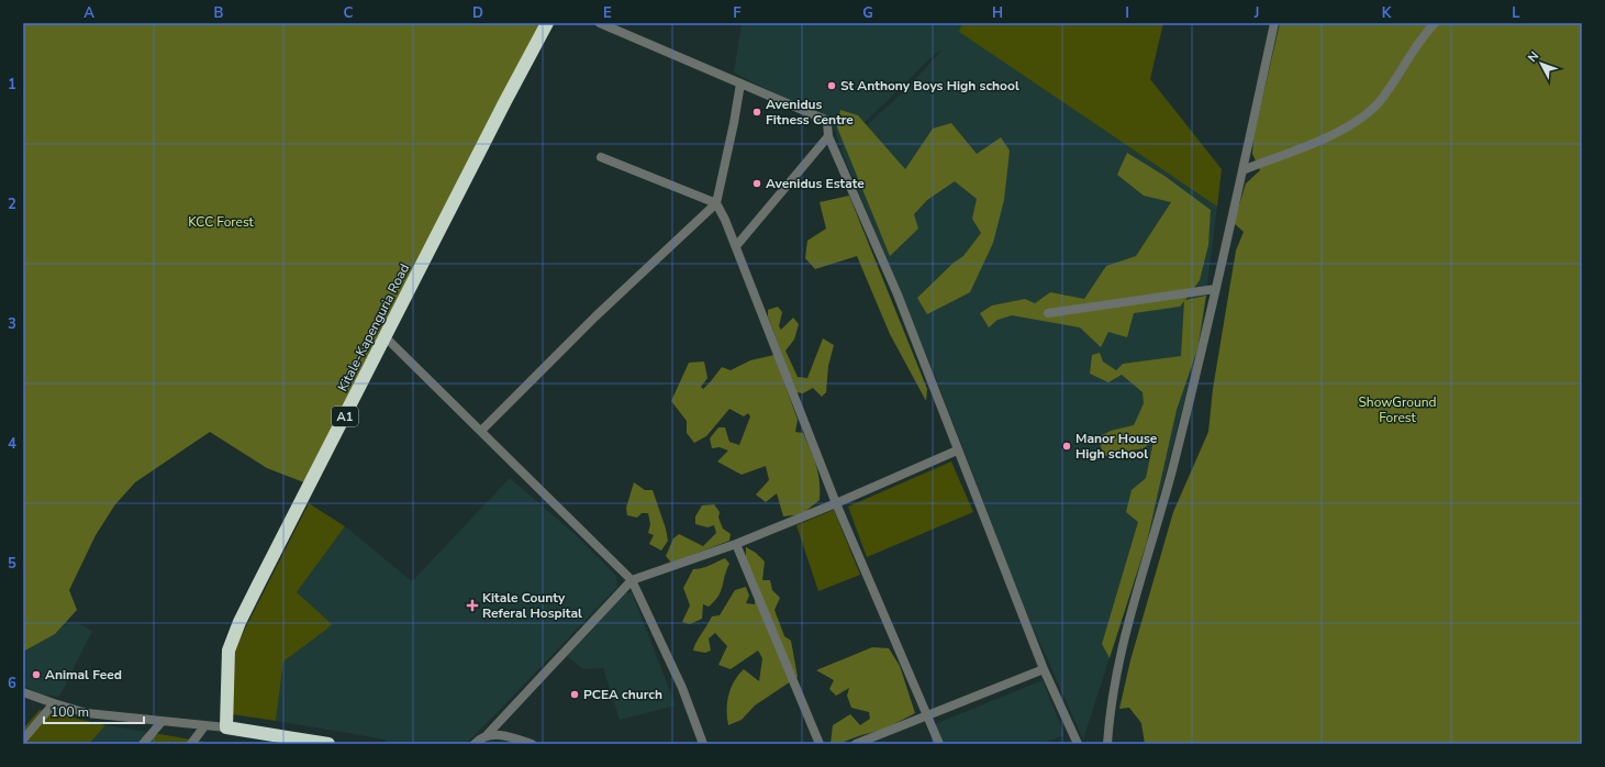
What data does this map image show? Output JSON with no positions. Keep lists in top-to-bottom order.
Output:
{
  "streets": {
    "highway": ["Kitale-Kapenguria Road", "A1"]
  },
  "parks": ["KCC Forest", "ShowGround Forest"],
  "places": {
    "other": [
      "St Anthony Boys High school",
      "Avenidus Fitness Centre",
      "Avenidus Estate",
      "Manor House High school",
      "Animal Feed",
      "PCEA church"
    ],
    "health": ["Kitale County Referal Hospital"]
  },
  "scale_bar": "100 m",
  "north": "top left",
  "grid": {
    "columns": [
      "A",
      "B",
      "C",
      "D",
      "E",
      "F",
      "G",
      "H",
      "I",
      "J",
      "K",
      "L"
    ],
    "rows": [
      "1",
      "2",
      "3",
      "4",
      "5",
      "6"
    ]
  }
}
